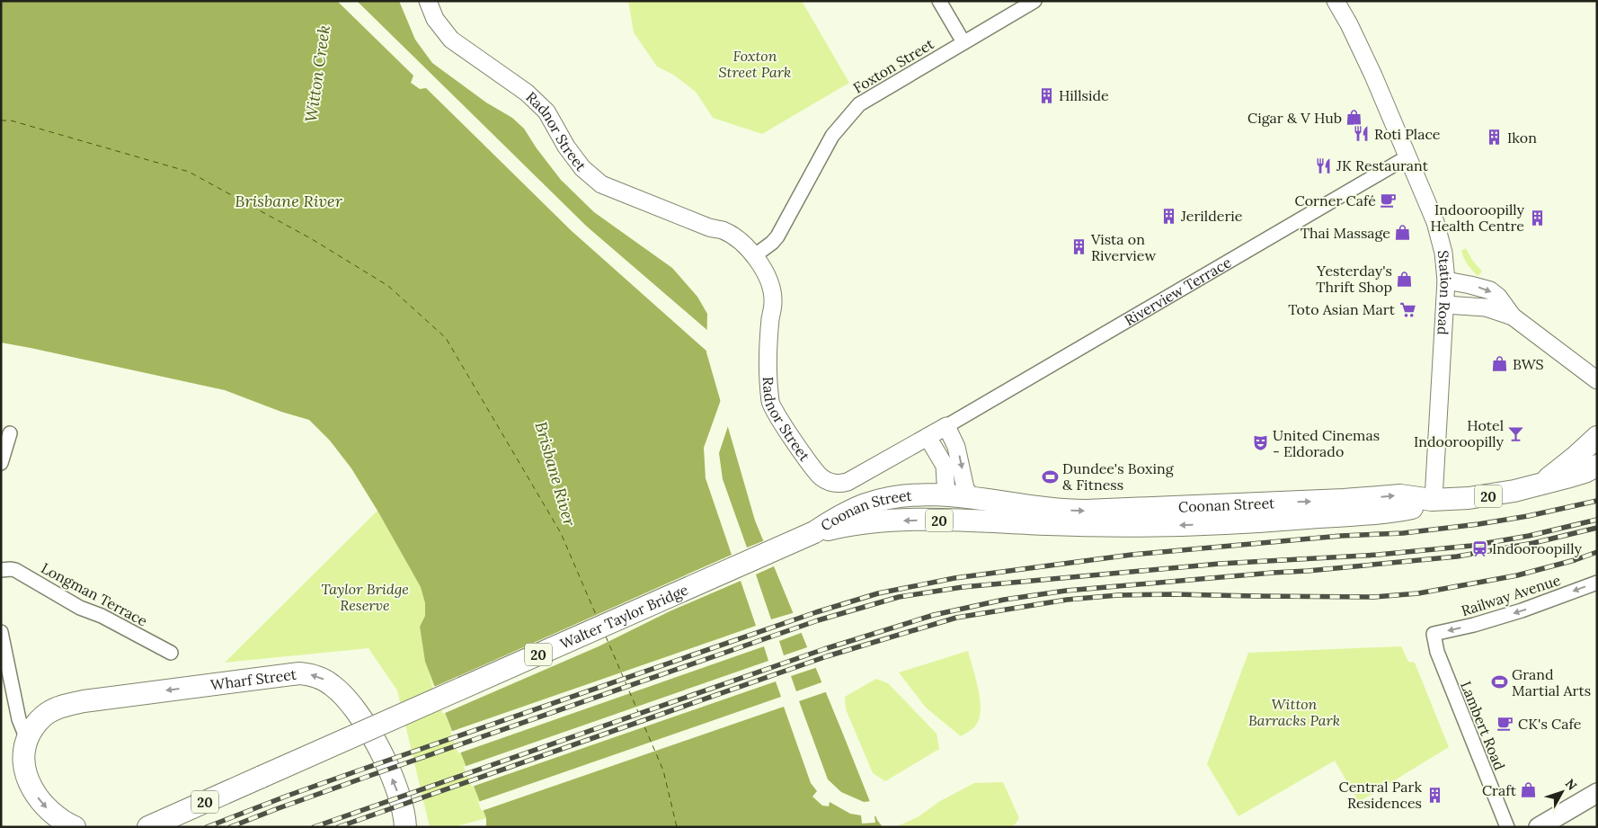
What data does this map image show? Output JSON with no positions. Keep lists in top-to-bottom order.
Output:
{
  "streets": {
    "main road": [
      "20",
      "Coonan Street",
      "Walter Taylor Bridge",
      "Wharf Street"
    ],
    "street": [
      "Foxton Street",
      "Radnor Street",
      "Riverview Terrace",
      "Station Road",
      "Longman Terrace",
      "Railway Avenue",
      "Lambert Road"
    ]
  },
  "crossings": [
    ["Foxton Street", "Radnor Street"],
    ["Radnor Street", "Riverview Terrace"],
    ["Riverview Terrace", "Station Road"],
    ["Station Road", "Coonan Street"],
    ["Coonan Street", "Walter Taylor Bridge"],
    ["Railway Avenue", "Lambert Road"]
  ],
  "one_way": ["Railway Avenue"],
  "water": ["Witton Creek", "Brisbane River"],
  "parks": ["Foxton Street Park", "Taylor Bridge Reserve", "Witton Barracks Park"],
  "places": {
    "building": [
      "Hillside",
      "Ikon",
      "Jerilderie",
      "Indooroopilly Health Centre",
      "Vista on Riverview",
      "Central Park Residences"
    ],
    "shop": [
      "Cigar & V Hub",
      "Thai Massage",
      "Yesterday's Thrift Shop",
      "BWS",
      "Craft"
    ],
    "restaurant": ["Roti Place", "JK Restaurant"],
    "cafe": ["Corner Café", "CK's Cafe"],
    "supermarket": ["Toto Asian Mart"],
    "bar": ["Hotel Indooroopilly"],
    "theatre": ["United Cinemas - Eldorado"],
    "sports": ["Dundee's Boxing & Fitness", "Grand Martial Arts"],
    "station": ["Indooroopilly"]
  },
  "north": "top right"
}
